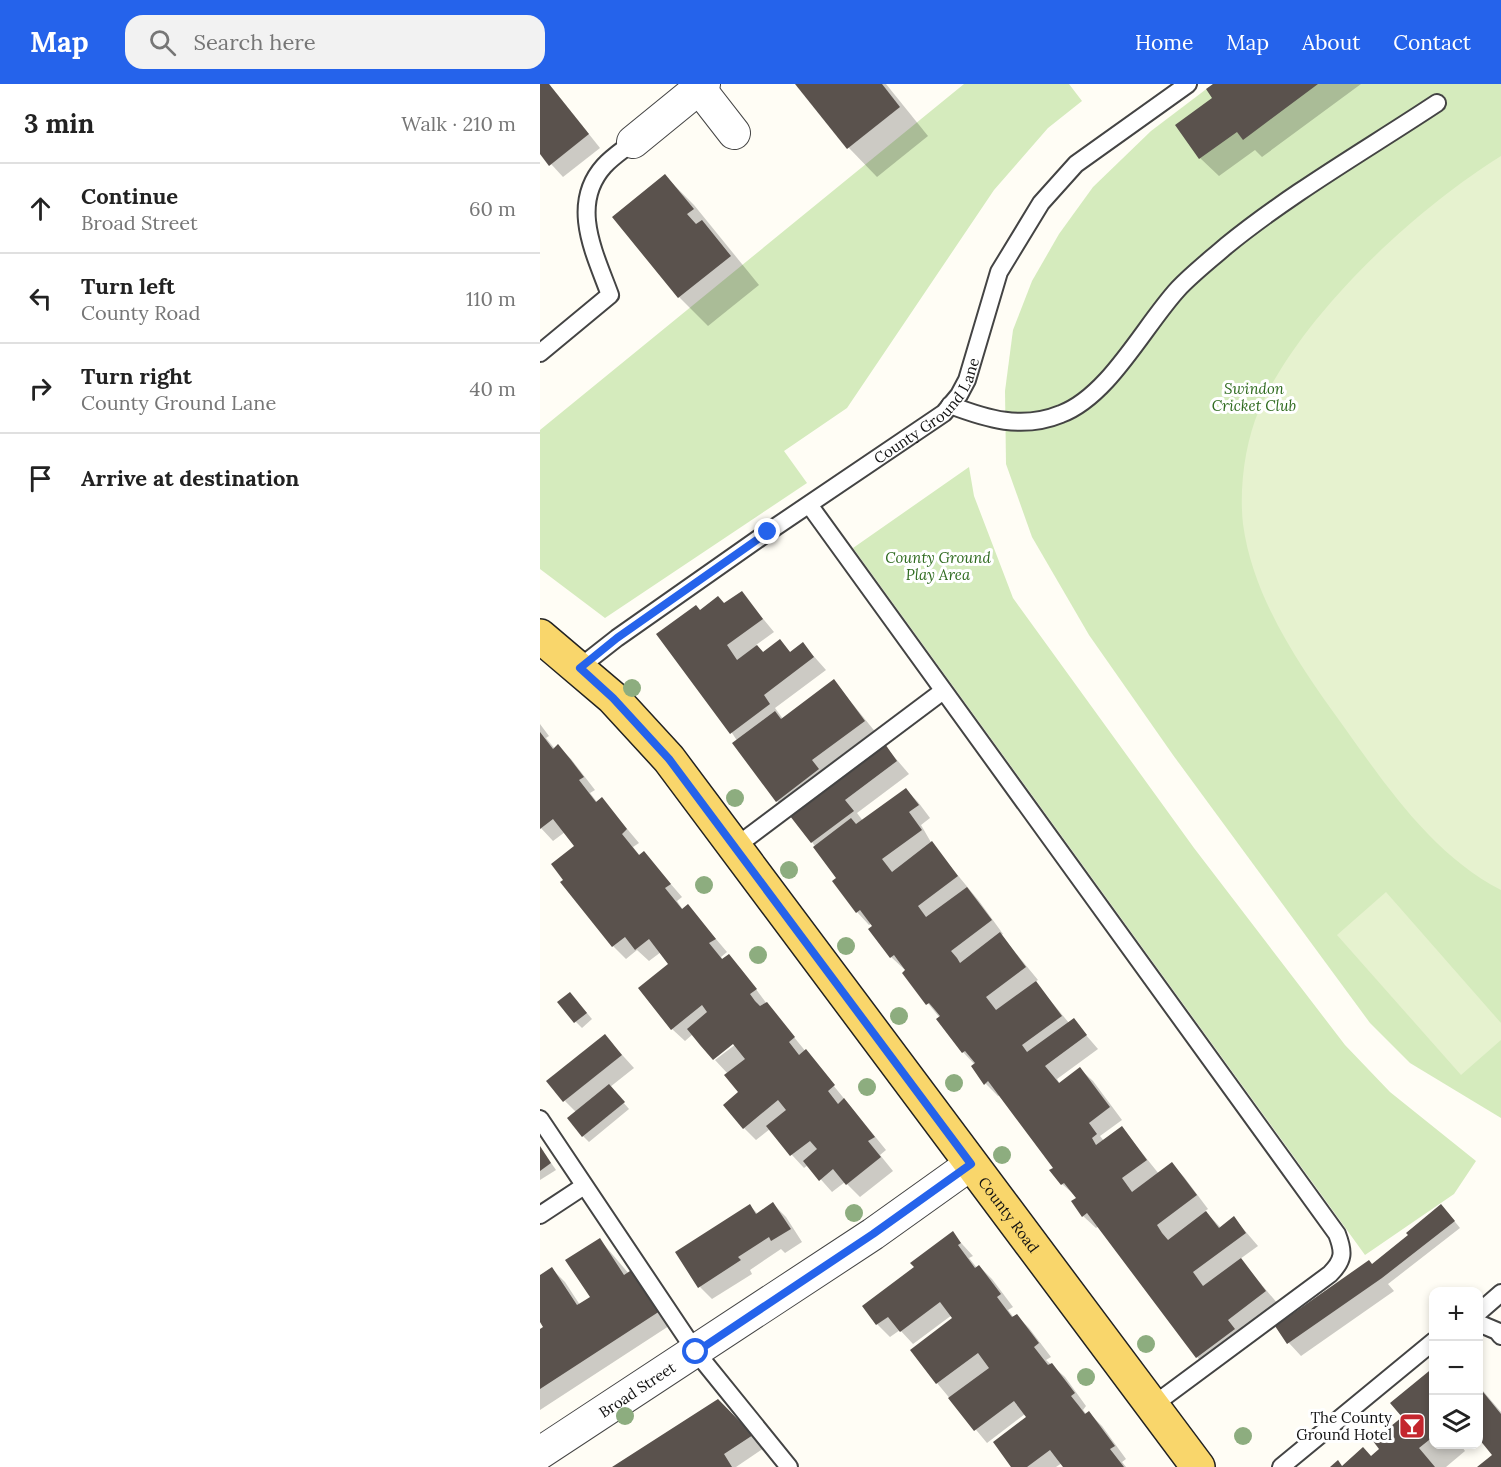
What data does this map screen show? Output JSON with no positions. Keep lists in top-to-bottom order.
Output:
{
  "streets": {
    "main road": ["County Road"],
    "street": ["Broad Street"],
    "lane": ["County Ground Lane"]
  },
  "crossings": [
    ["County Ground Lane", "County Road"],
    ["County Road", "Broad Street"]
  ],
  "parks": ["Swindon Cricket Club", "County Ground Play Area"],
  "places": {
    "bar": ["The County Ground Hotel"]
  },
  "page": {
    "header": "Map",
    "search": "Search here",
    "nav": [
      "Home",
      "Map",
      "About",
      "Contact"
    ],
    "heading": ["3 min", "Walk · 210 m"],
    "list": [
      ["Continue", "Broad Street", "60 m"],
      ["Turn left", "County Road", "110 m"],
      ["Turn right", "County Ground Lane", "40 m"],
      "Arrive at destination"
    ],
    "map_buttons": ["+", "−"]
  }
}
